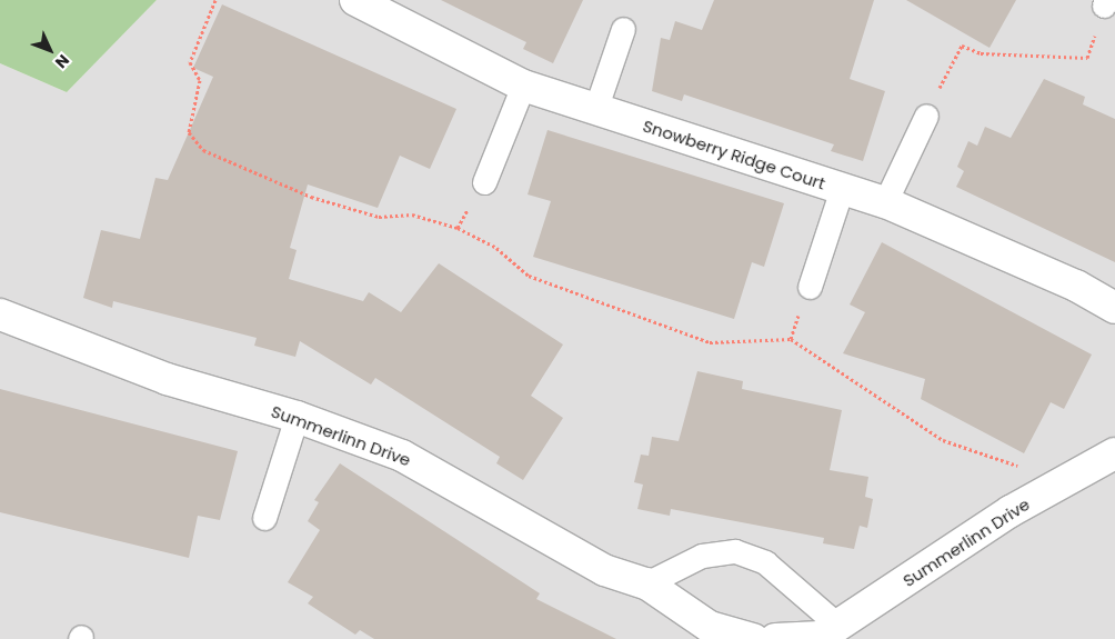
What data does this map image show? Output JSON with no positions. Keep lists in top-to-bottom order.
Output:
{
  "streets": {
    "street": ["Snowberry Ridge Court", "Summerlinn Drive"]
  },
  "north": "bottom right"
}
